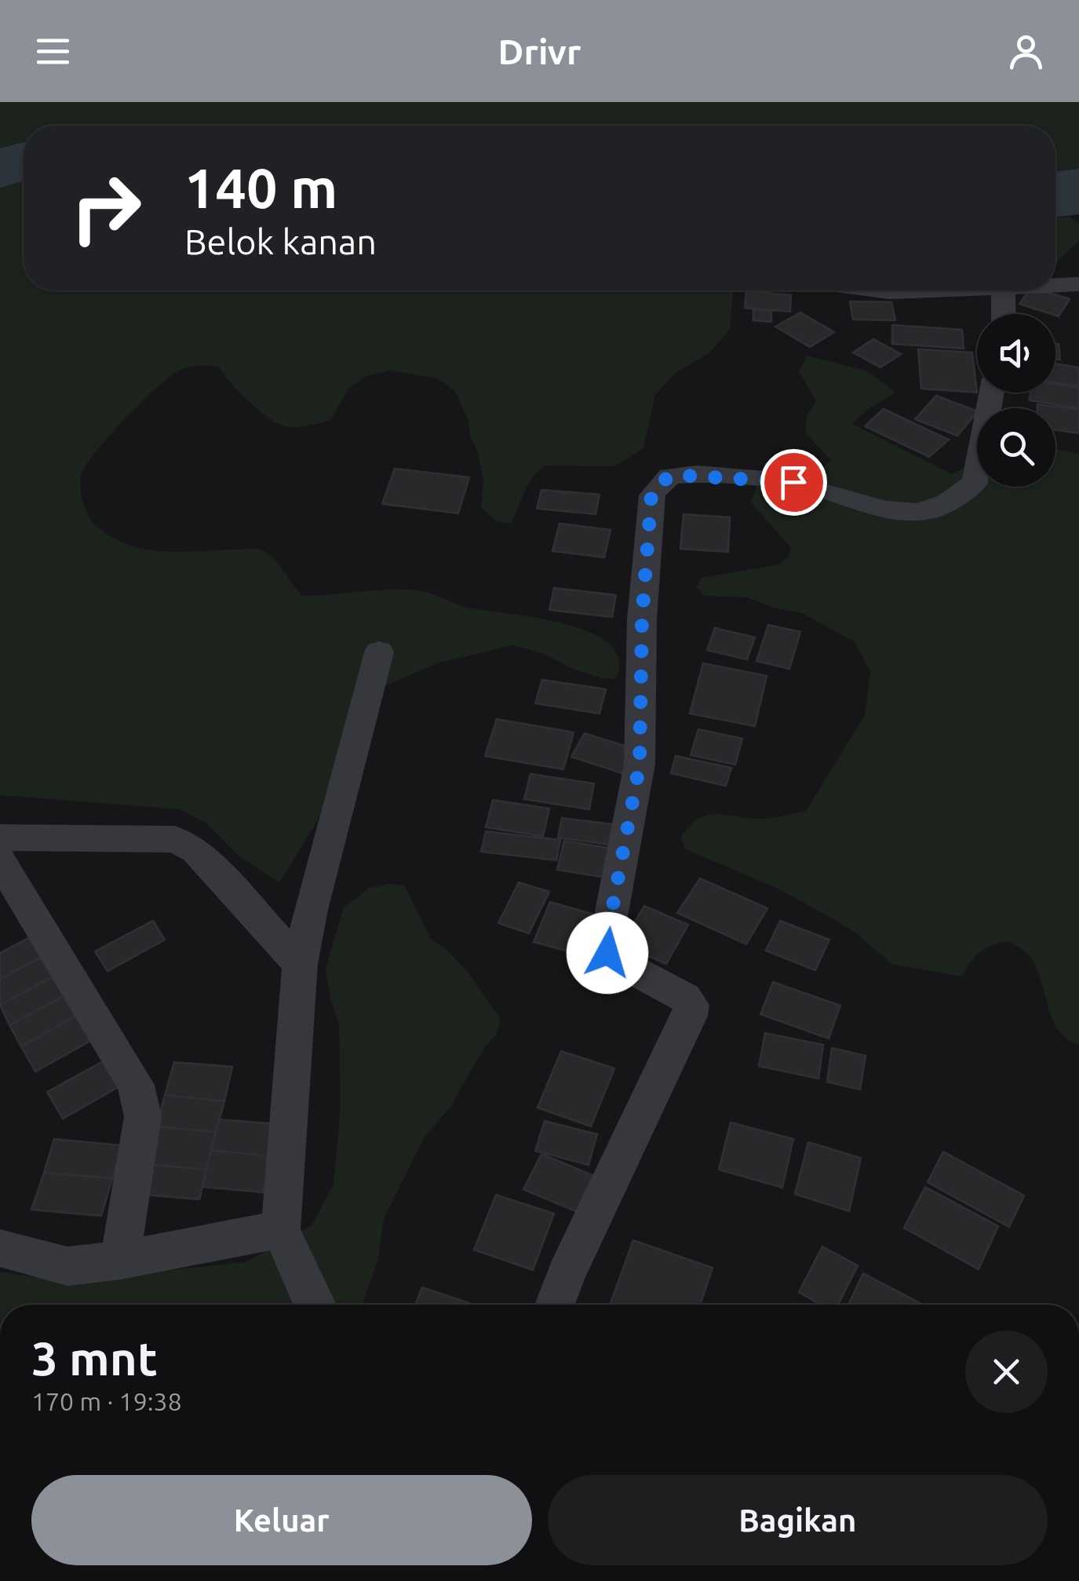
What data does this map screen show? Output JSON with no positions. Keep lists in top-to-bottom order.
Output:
{
  "page": {
    "header": "Drivr",
    "turn": ["140 m", "Belok kanan"],
    "heading": ["3 mnt", "170 m · 19:38"],
    "buttons": ["Keluar", "Bagikan"]
  }
}
